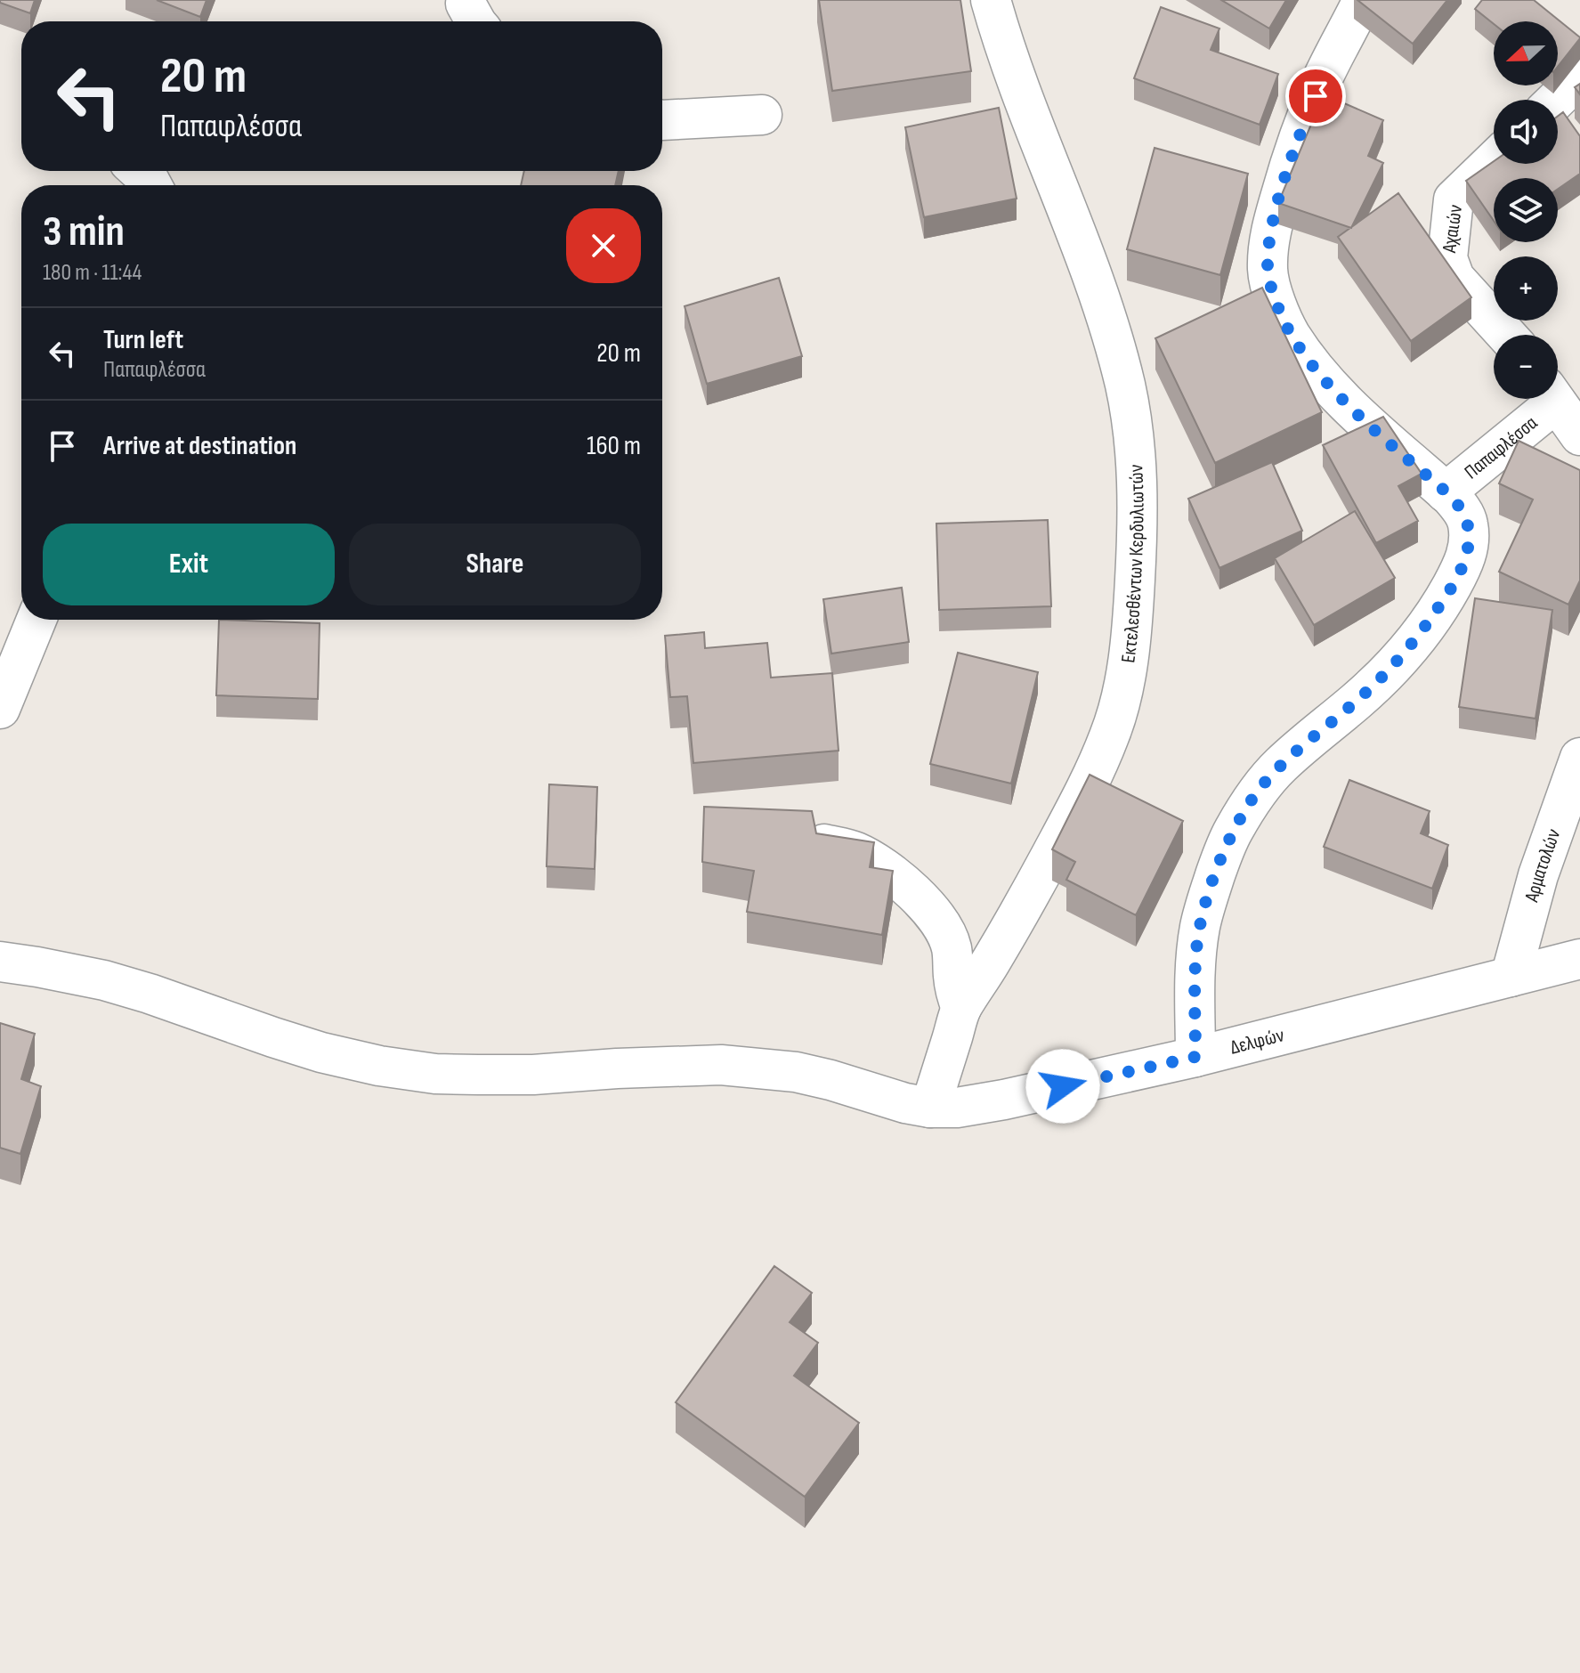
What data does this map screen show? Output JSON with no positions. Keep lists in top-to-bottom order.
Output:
{
  "streets": {
    "street": [
      "Αχαιών",
      "Παπαφλέσσα",
      "Εκτελεσθέντων Κερδυλιωτών",
      "Αρματολών",
      "Δελφών"
    ]
  },
  "crossings": [
    ["Παπαφλέσσα", "Δελφών"],
    ["Εκτελεσθέντων Κερδυλιωτών", "Δελφών"],
    ["Αρματολών", "Δελφών"]
  ],
  "north": "left",
  "page": {
    "map_buttons": ["+", "−"],
    "turn": ["20 m", "Παπαφλέσσα"],
    "heading": ["3 min", "180 m · 11:44"],
    "list": [
      {
        "name": "Turn left",
        "note": "Παπαφλέσσα",
        "value": "20 m"
      },
      {
        "name": "Arrive at destination",
        "value": "160 m"
      }
    ],
    "buttons": ["Exit", "Share"]
  }
}
